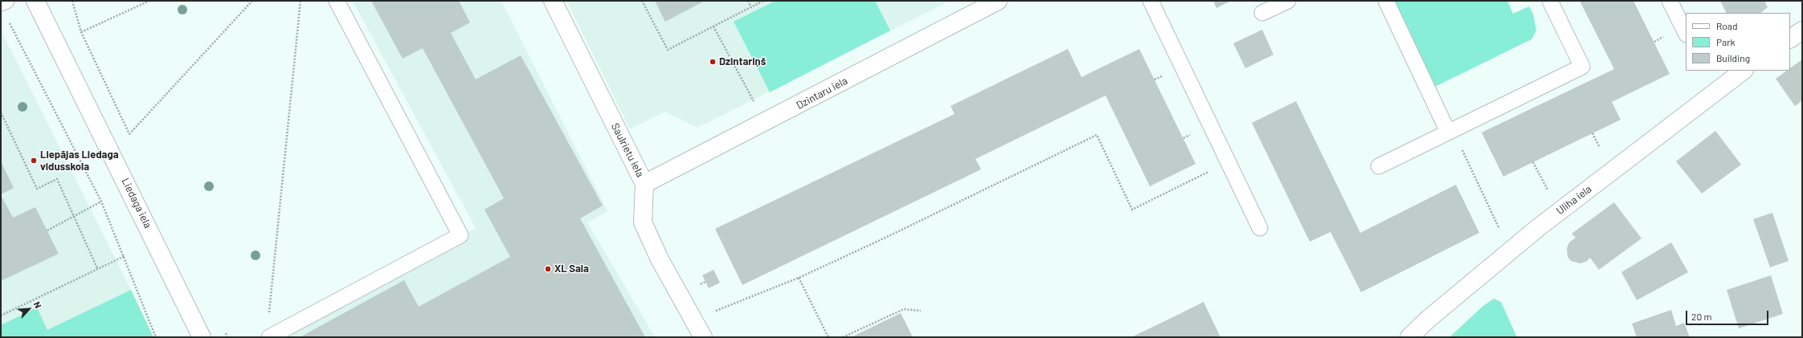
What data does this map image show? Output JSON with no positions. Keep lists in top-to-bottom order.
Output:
{
  "streets": {
    "street": [
      "Dzintaru iela",
      "Saulrietu iela",
      "Uliha iela",
      "Liedaga iela"
    ]
  },
  "crossings": [
    ["Dzintaru iela", "Saulrietu iela"]
  ],
  "places": ["Dzintariņš", "Liepājas Liedaga vidusskola", "XL Sala"],
  "legend": ["Road", "Park", "Building"],
  "scale_bar": "20 m",
  "north": "top right"
}
